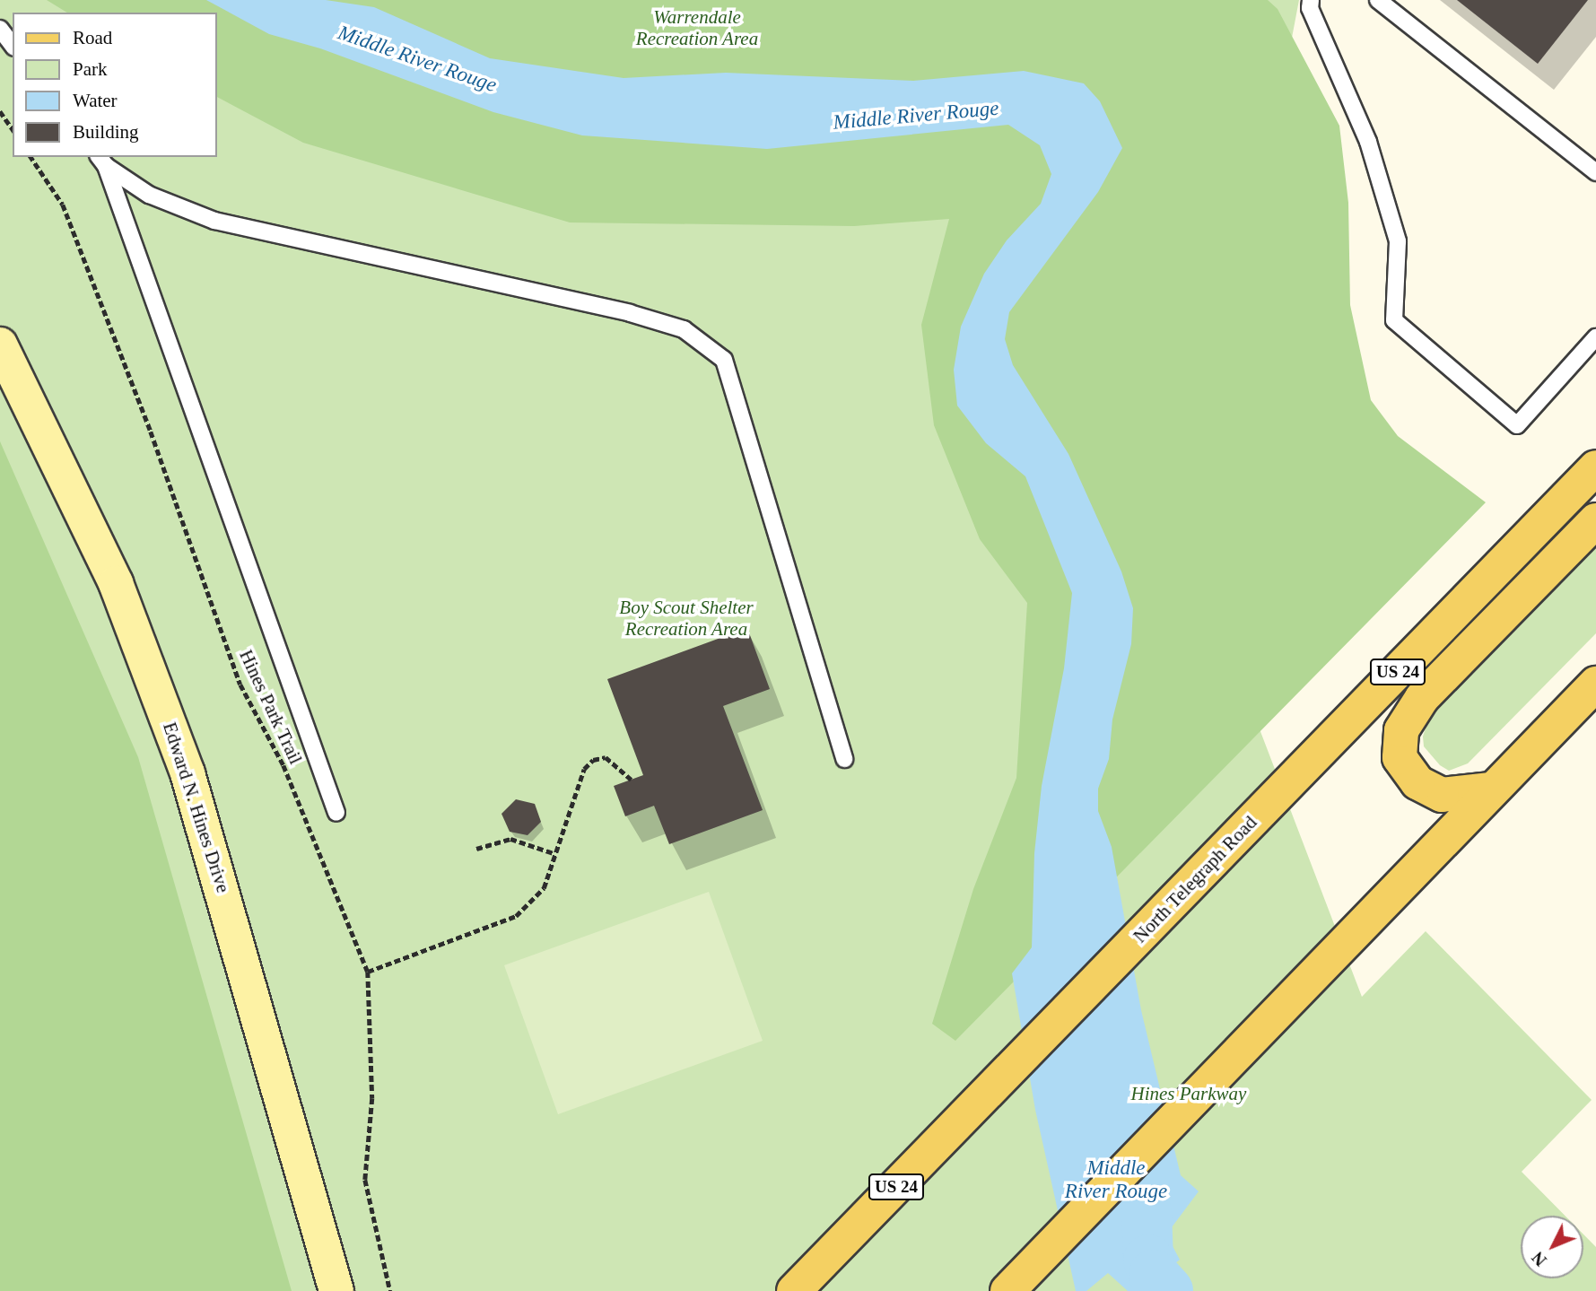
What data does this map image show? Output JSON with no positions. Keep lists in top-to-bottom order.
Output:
{
  "streets": {
    "main road": ["US 24", "North Telegraph Road"],
    "street": ["Edward N. Hines Drive"],
    "path": ["Hines Park Trail"]
  },
  "water": ["Middle River Rouge"],
  "parks": ["Warrendale Recreation Area", "Boy Scout Shelter Recreation Area", "Hines Parkway"],
  "legend": [
    "Road",
    "Park",
    "Water",
    "Building"
  ],
  "north": "bottom left"
}
